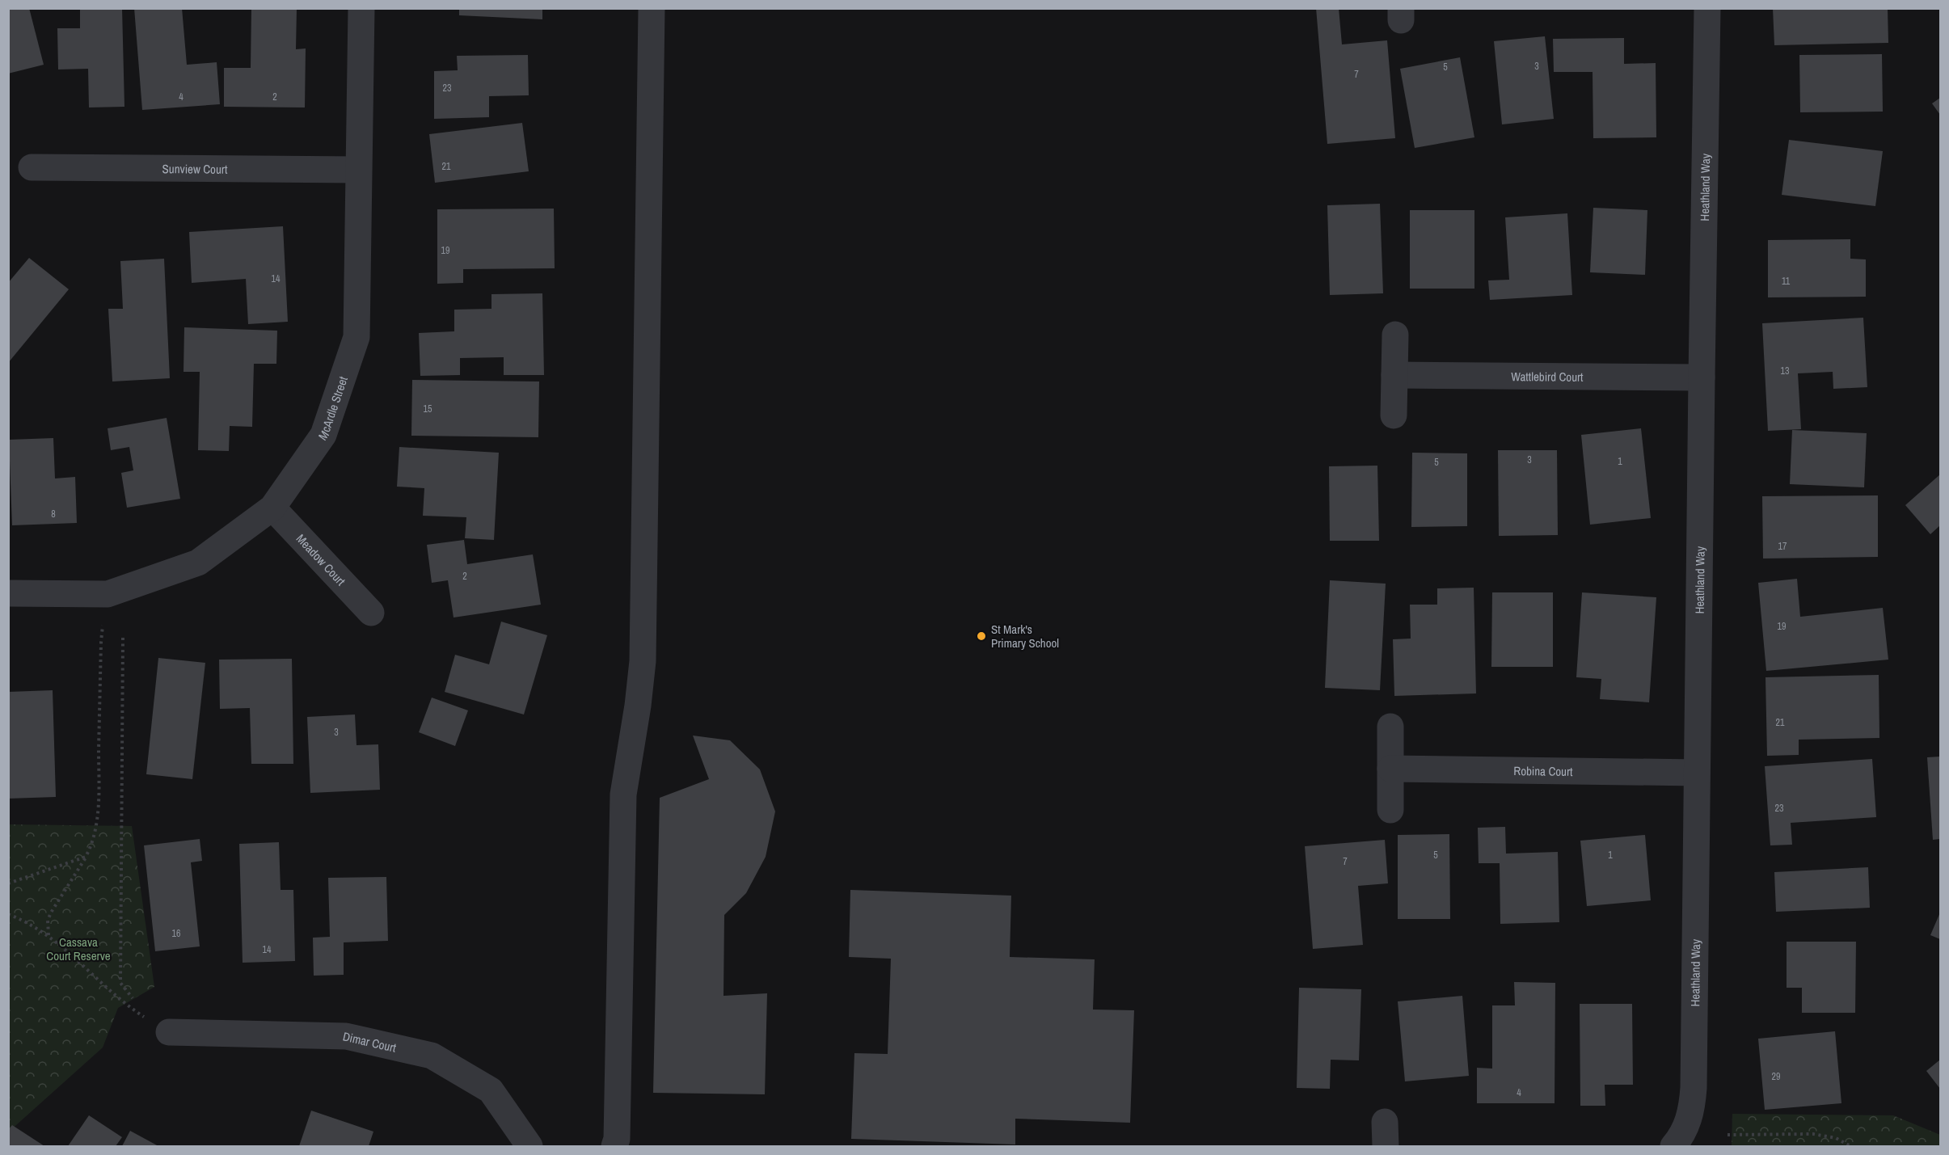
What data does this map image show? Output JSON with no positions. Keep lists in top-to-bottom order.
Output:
{
  "streets": {
    "street": [
      "Sunview Court",
      "Heathland Way",
      "Wattlebird Court",
      "McArdle Street",
      "Meadow Court",
      "Robina Court",
      "Dimar Court"
    ]
  },
  "crossings": [
    ["Sunview Court", "McArdle Street"],
    ["Heathland Way", "Wattlebird Court"],
    ["Heathland Way", "Robina Court"],
    ["McArdle Street", "Meadow Court"]
  ],
  "parks": ["Cassava Court Reserve"],
  "places": ["St Mark's Primary School"],
  "house_numbers": [
    "3",
    "5",
    "7",
    "23",
    "4",
    "2",
    "21",
    "19",
    "14",
    "11",
    "13",
    "15",
    "3",
    "1",
    "5",
    "8",
    "17",
    "2",
    "19",
    "21",
    "3",
    "23",
    "5",
    "1",
    "7",
    "16",
    "14",
    "29",
    "4"
  ]
}
